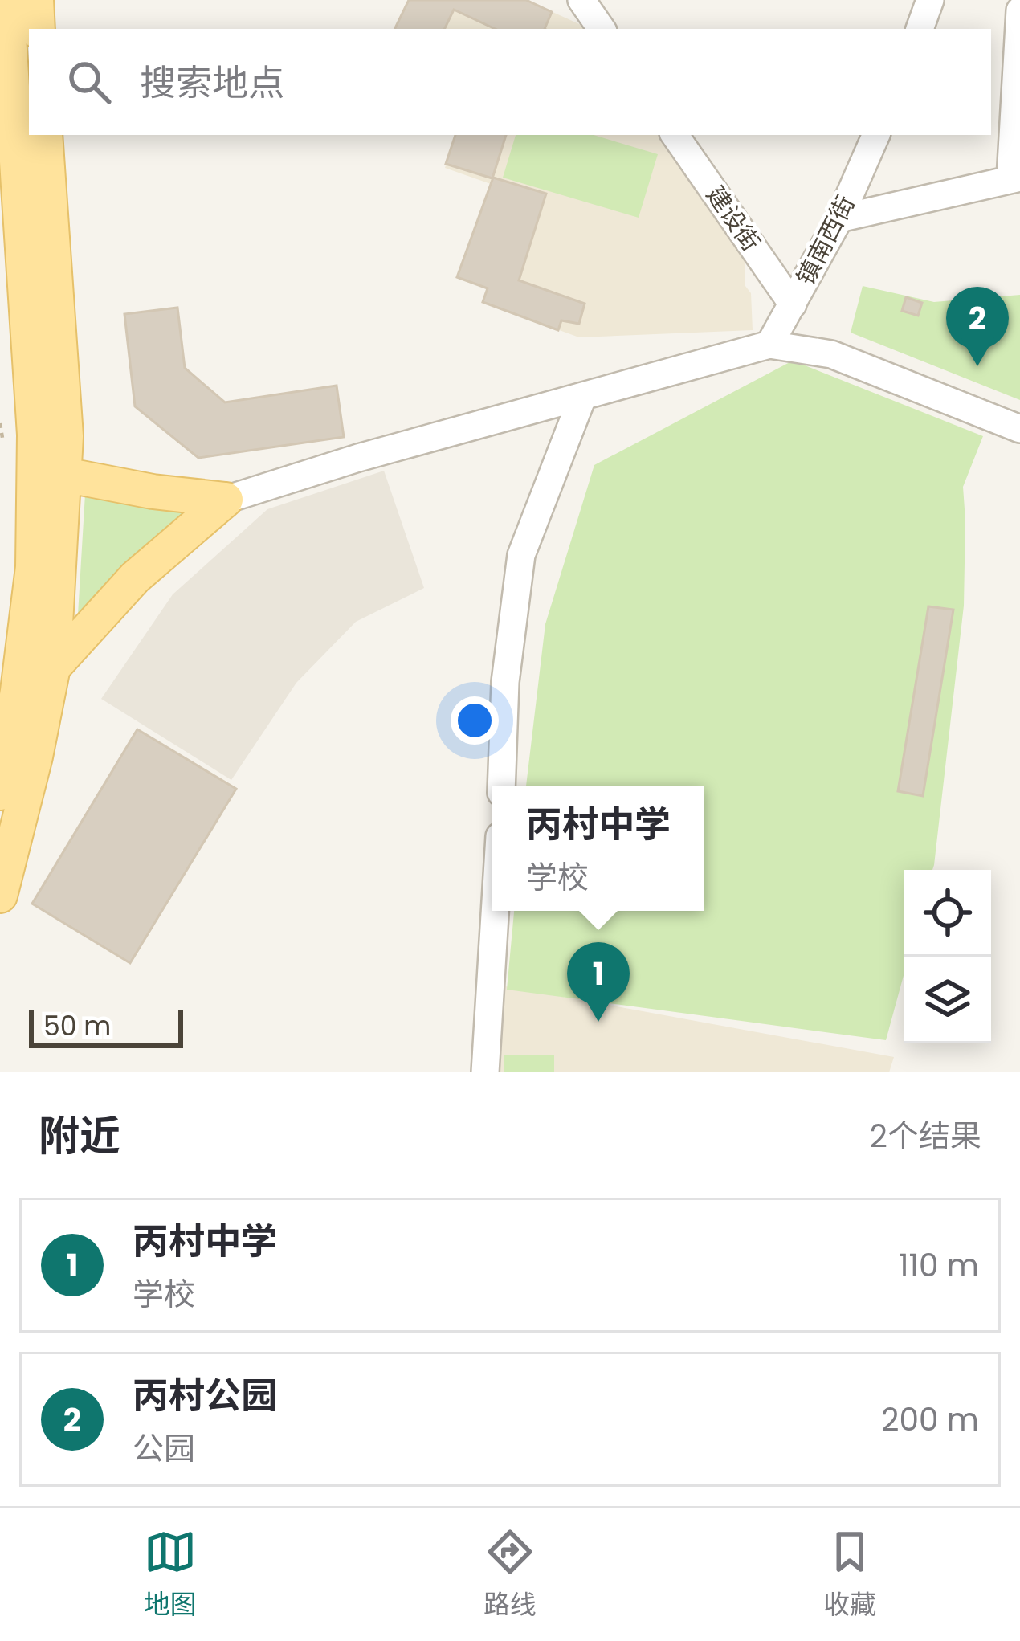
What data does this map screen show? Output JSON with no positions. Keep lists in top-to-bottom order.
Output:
{
  "streets": {
    "street": ["建设街", "镇南西街"]
  },
  "crossings": [
    ["建设街", "镇南西街"]
  ],
  "scale_bar": "50 m",
  "page": {
    "search": "搜索地点",
    "pins": ["2", "1"],
    "popup": ["丙村中学", "学校"],
    "scale": "50 m",
    "heading": ["附近", "2个结果"],
    "list": [
      {
        "mark": "1",
        "name": "丙村中学",
        "note": "学校",
        "value": "110 m"
      },
      {
        "mark": "2",
        "name": "丙村公园",
        "note": "公园",
        "value": "200 m"
      }
    ],
    "nav": ["地图", "路线", "收藏"]
  }
}
